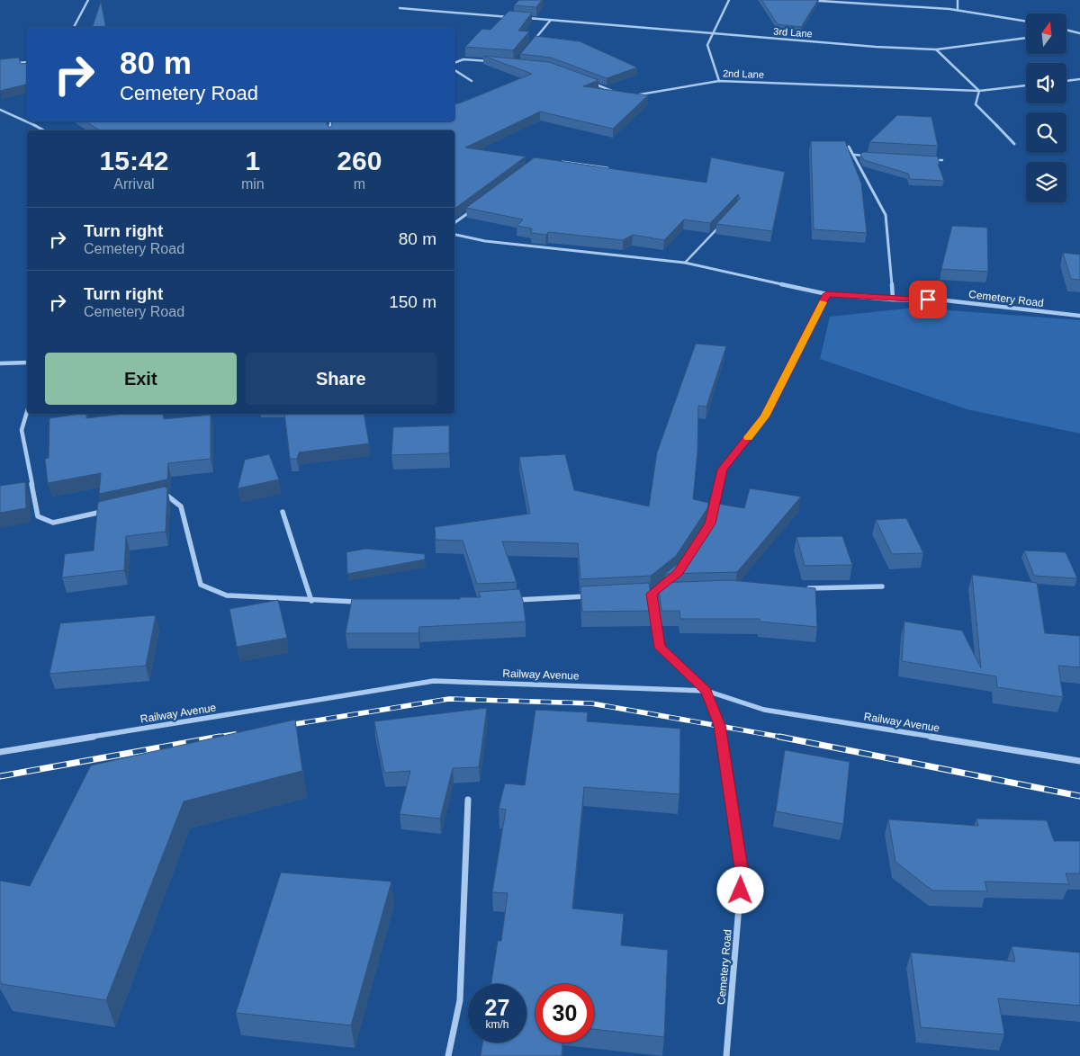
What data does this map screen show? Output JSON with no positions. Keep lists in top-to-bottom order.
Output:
{
  "streets": {
    "street": [
      "3rd Lane",
      "2nd Lane",
      "Cemetery Road",
      "Railway Avenue"
    ]
  },
  "crossings": [
    ["Cemetery Road", "Railway Avenue"]
  ],
  "north": "top",
  "page": {
    "turn": ["80 m", "Cemetery Road"],
    "eta": [
      "15:42",
      "Arrival",
      "1",
      "min",
      "260",
      "m"
    ],
    "list": [
      {
        "name": "Turn right",
        "note": "Cemetery Road",
        "value": "80 m"
      },
      {
        "name": "Turn right",
        "note": "Cemetery Road",
        "value": "150 m"
      }
    ],
    "buttons": ["Exit", "Share"],
    "speed": "27 km/h",
    "limit": "30"
  }
}
